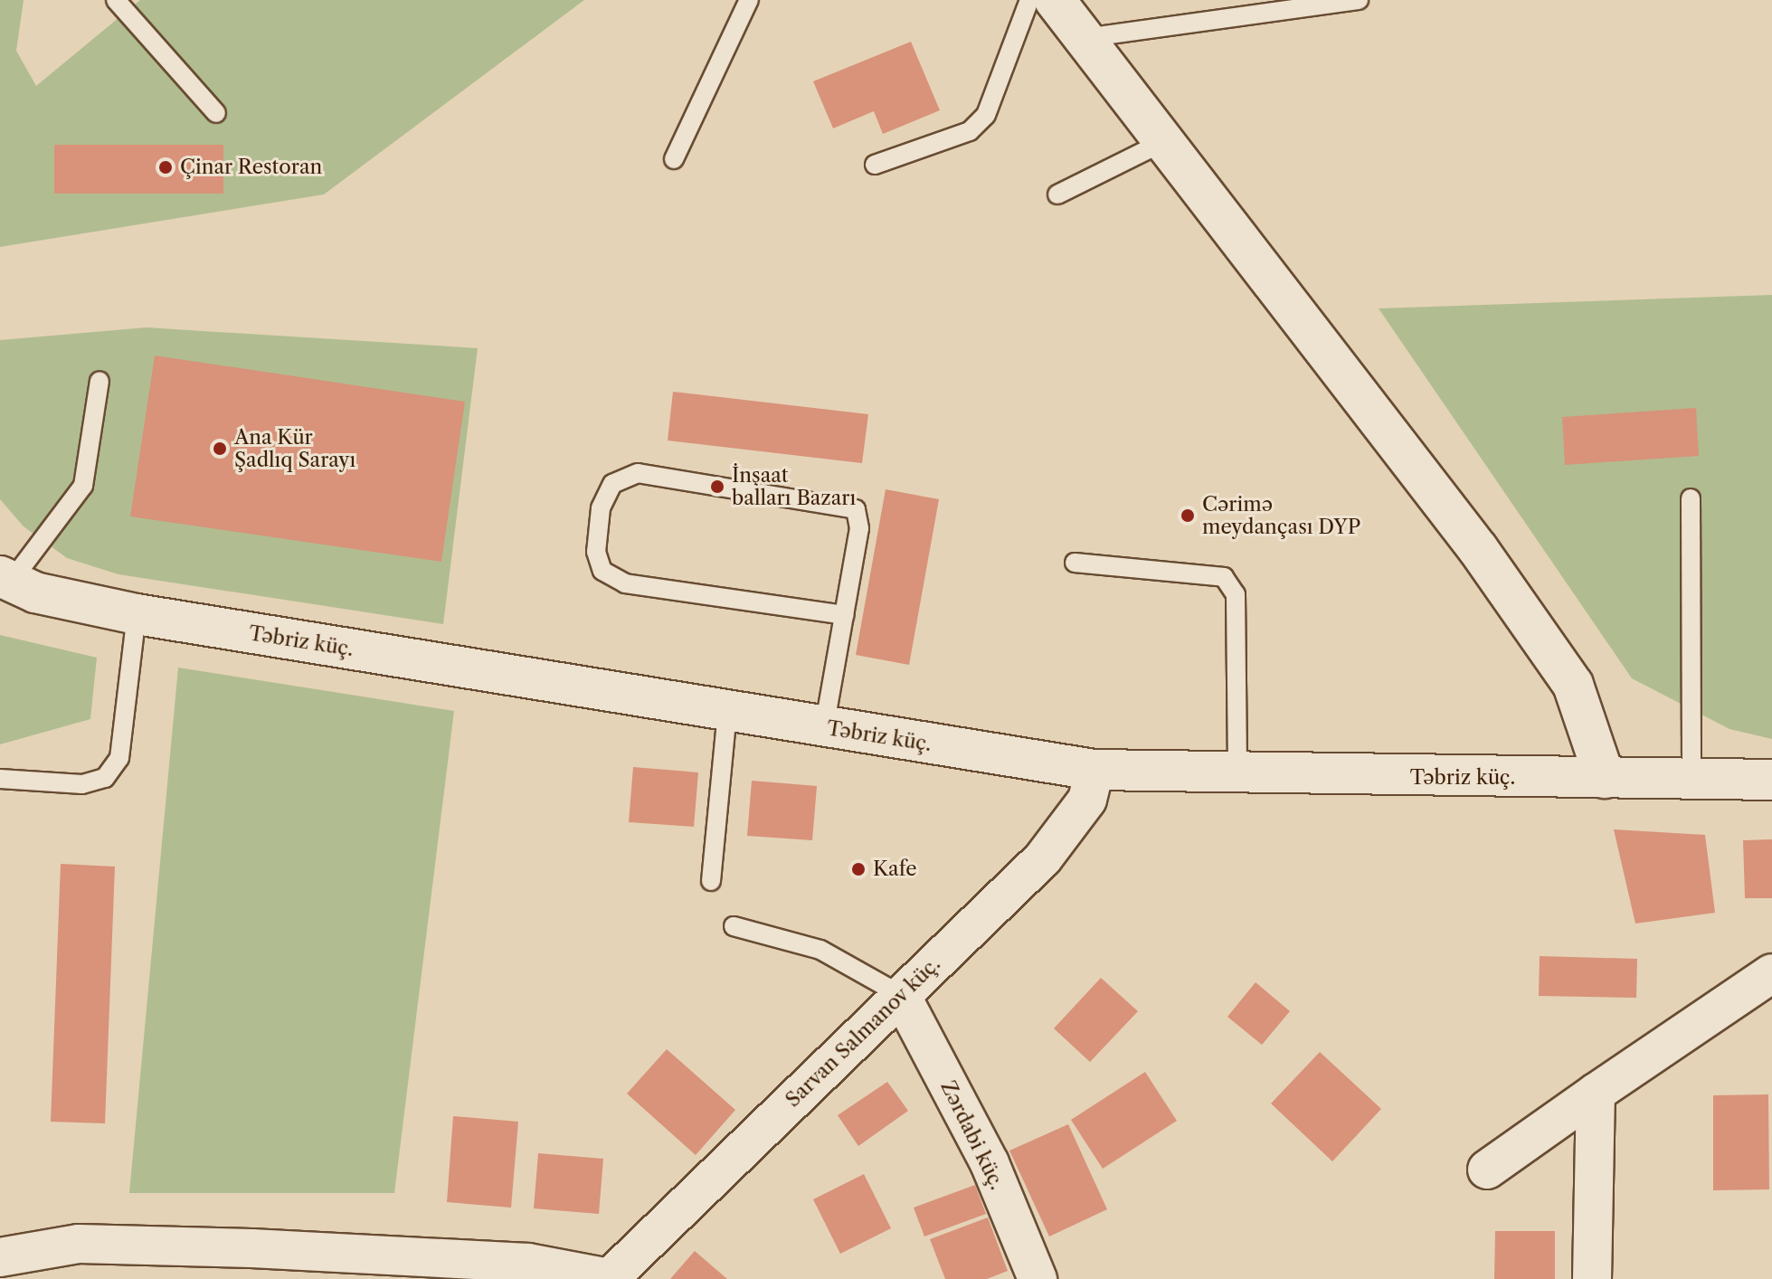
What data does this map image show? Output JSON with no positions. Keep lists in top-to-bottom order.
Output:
{
  "streets": {
    "main road": ["Təbriz küç."],
    "street": ["Sarvan Salmanov küç.", "Zərdabi küç."]
  },
  "crossings": [
    ["Təbriz küç.", "Sarvan Salmanov küç."],
    ["Sarvan Salmanov küç.", "Zərdabi küç."]
  ],
  "places": [
    "Çinar Restoran",
    "Ana Kür Şadlıq Sarayı",
    "İnşaat balları Bazarı",
    "Cərimə meydançası DYP",
    "Kafe"
  ]
}
